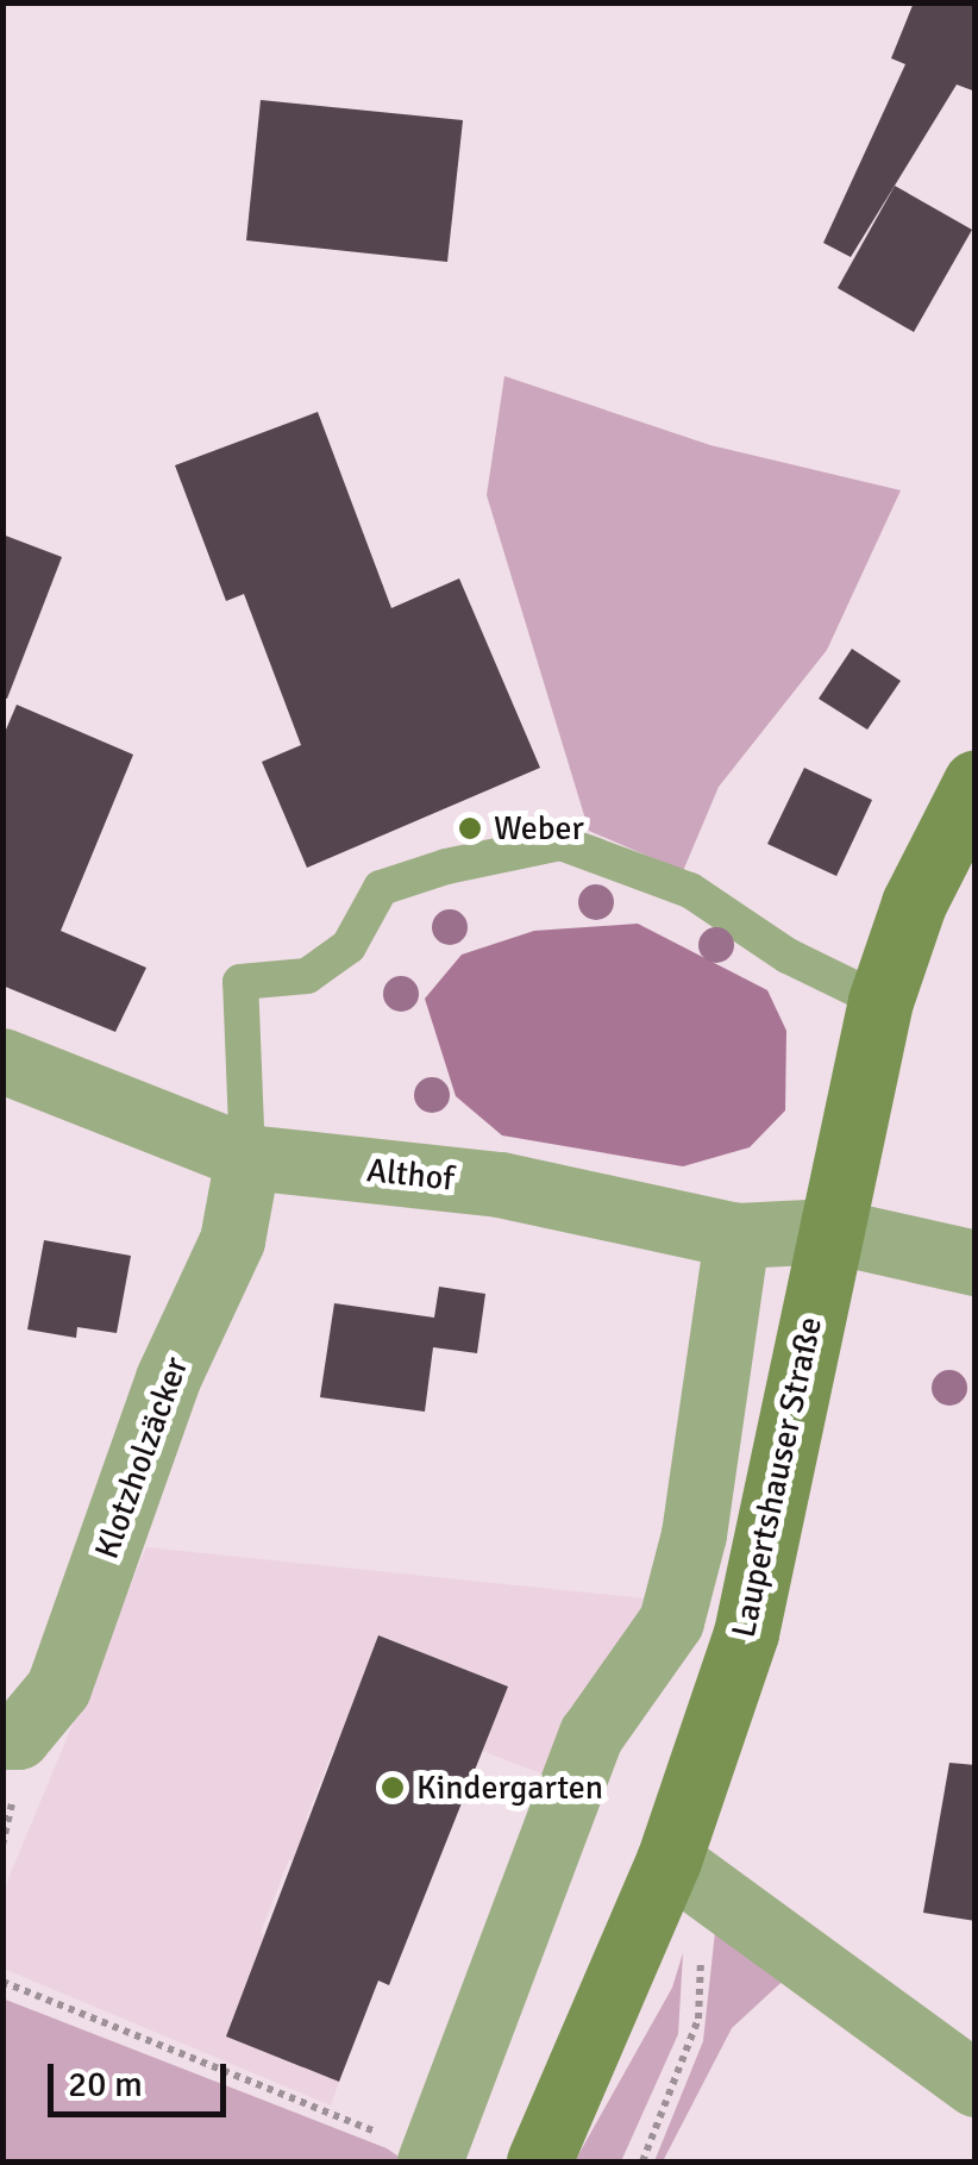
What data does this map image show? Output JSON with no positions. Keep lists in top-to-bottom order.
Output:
{
  "streets": {
    "main road": ["Laupertshauser Straße"],
    "street": ["Althof", "Klotzholzäcker"]
  },
  "crossings": [
    ["Althof", "Klotzholzäcker"],
    ["Althof", "Laupertshauser Straße"]
  ],
  "places": ["Weber", "Kindergarten"],
  "scale_bar": "20 m"
}
